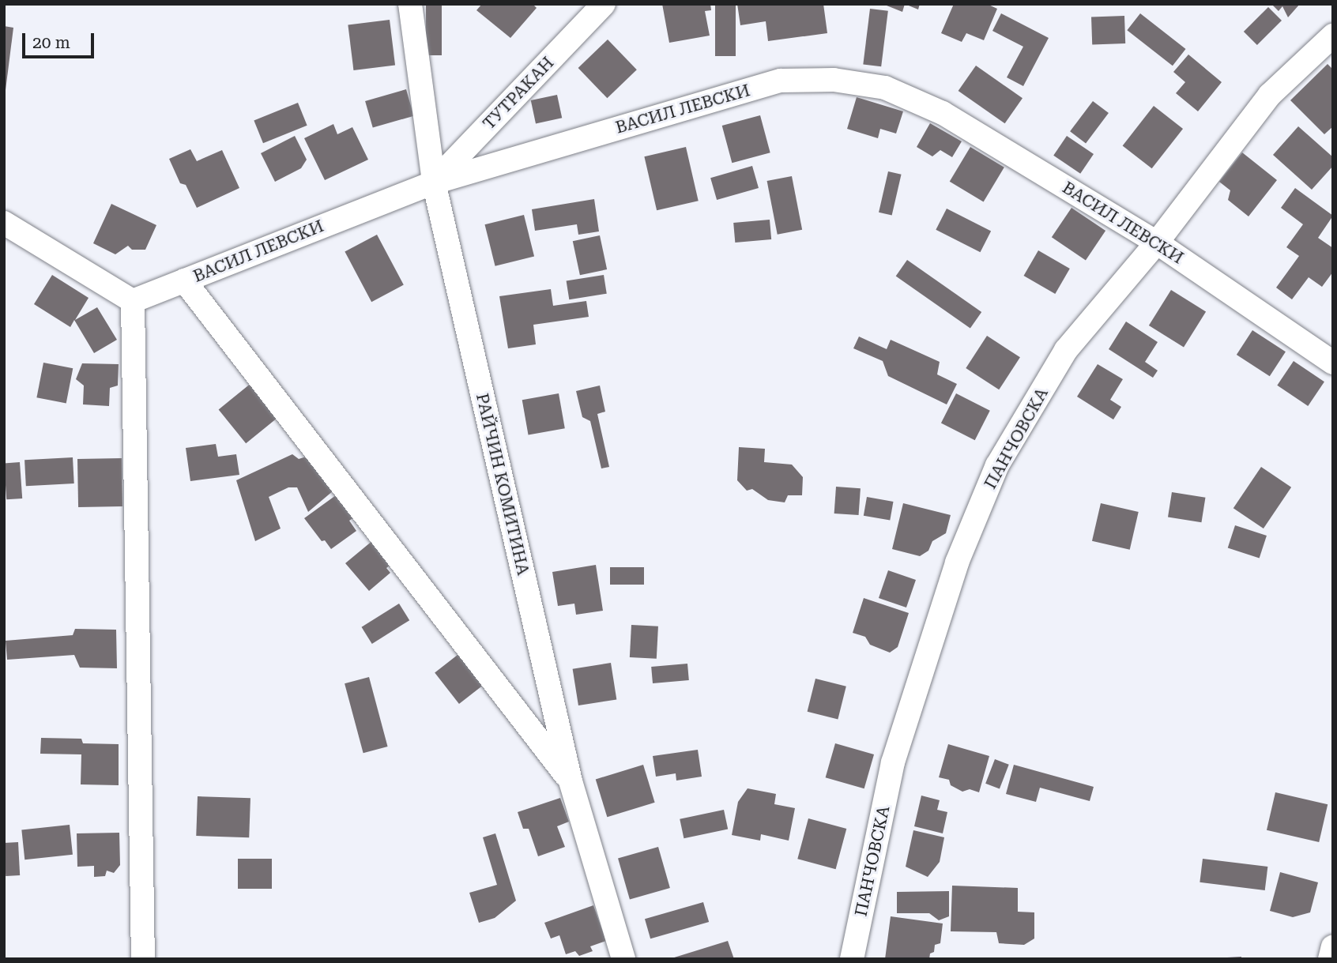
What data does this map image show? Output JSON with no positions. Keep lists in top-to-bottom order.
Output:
{
  "streets": {
    "street": [
      "ТУТРАКАН",
      "ВАСИЛ ЛЕВСКИ",
      "ПАНЧОВСКА",
      "РАЙЧИН КОМИТИНА"
    ]
  },
  "crossings": [
    ["ТУТРАКАН", "ВАСИЛ ЛЕВСКИ"],
    ["ТУТРАКАН", "РАЙЧИН КОМИТИНА"],
    ["ВАСИЛ ЛЕВСКИ", "ПАНЧОВСКА"],
    ["ВАСИЛ ЛЕВСКИ", "РАЙЧИН КОМИТИНА"]
  ],
  "scale_bar": "20 m"
}
